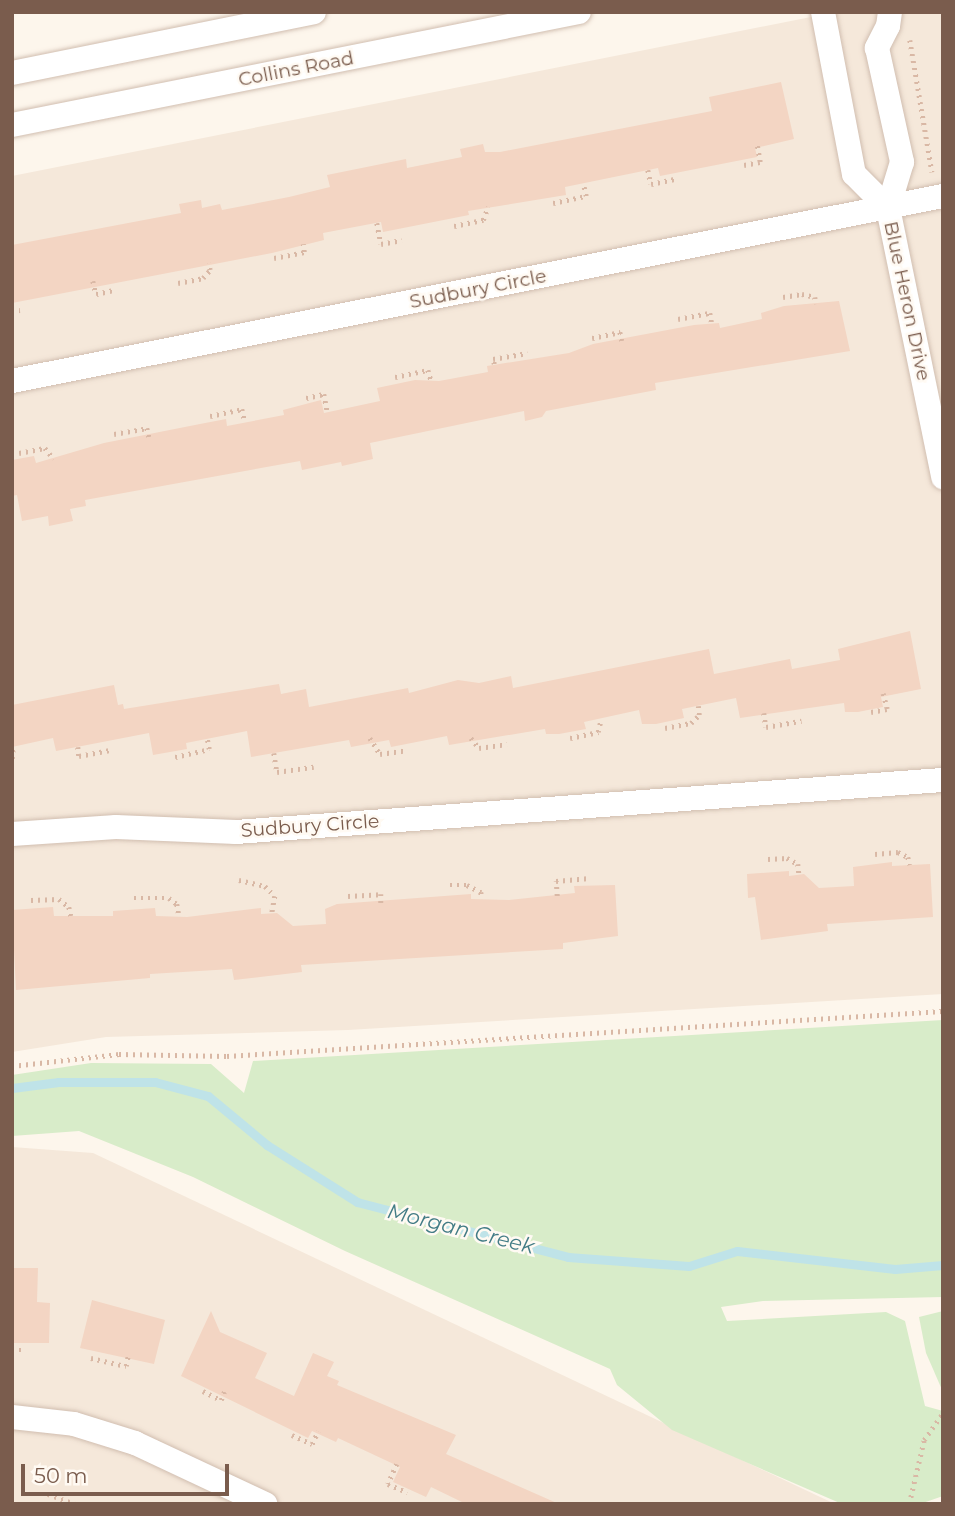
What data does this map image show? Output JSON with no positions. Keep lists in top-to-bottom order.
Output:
{
  "streets": {
    "street": ["Collins Road", "Sudbury Circle", "Blue Heron Drive"]
  },
  "crossings": [
    ["Sudbury Circle", "Blue Heron Drive"]
  ],
  "water": ["Morgan Creek"],
  "scale_bar": "50 m"
}
